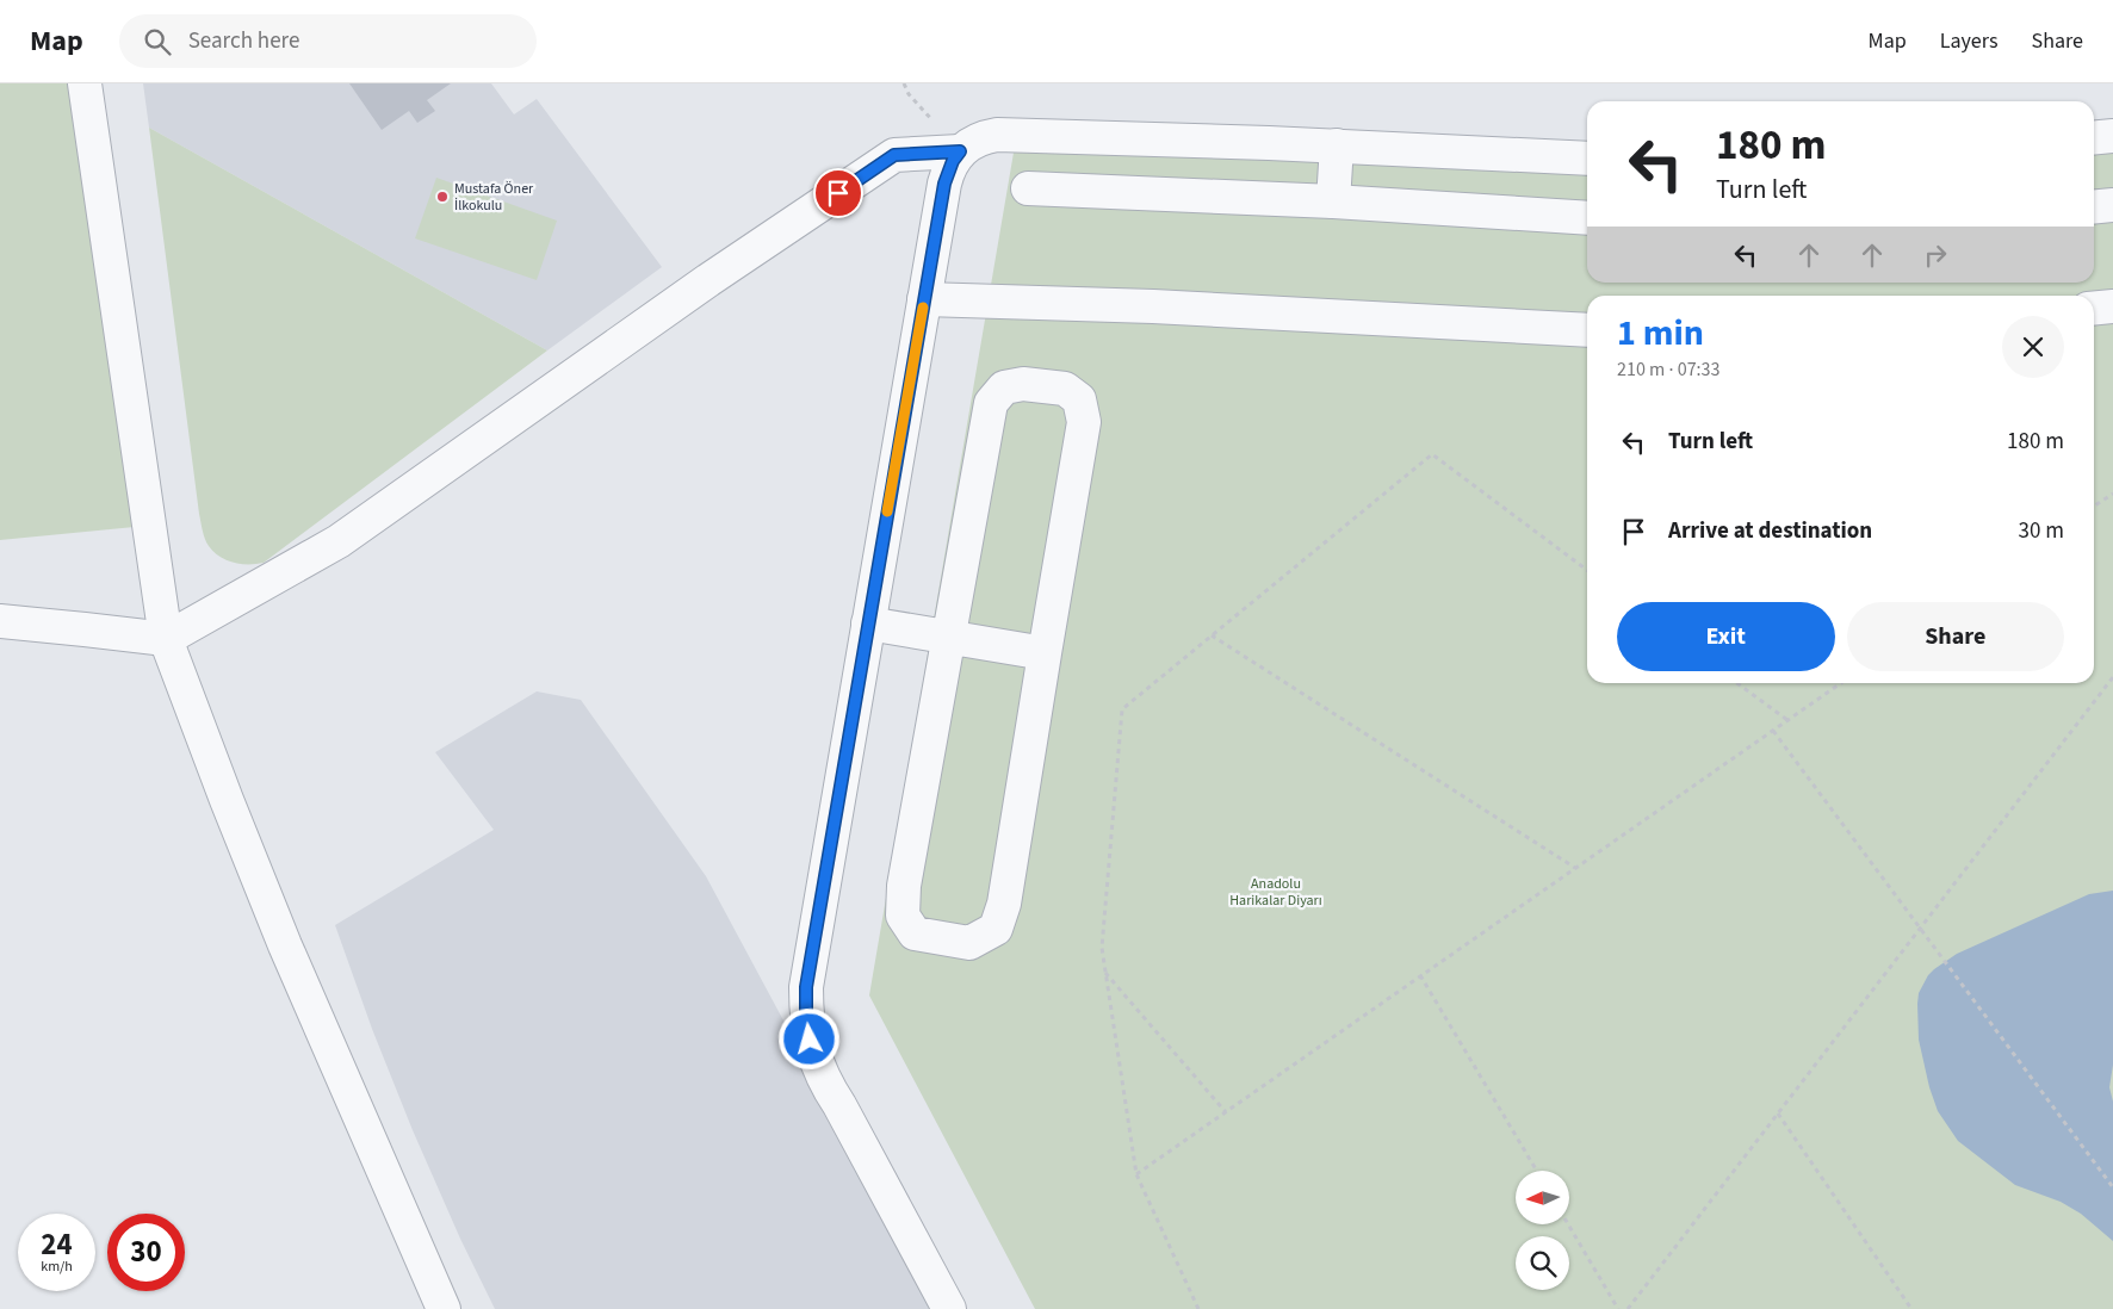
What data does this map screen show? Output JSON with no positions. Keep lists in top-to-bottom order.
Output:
{
  "parks": ["Anadolu Harikalar Diyarı"],
  "places": ["Mustafa Öner İlkokulu"],
  "north": "left",
  "page": {
    "header": "Map",
    "search": "Search here",
    "nav": ["Map", "Layers", "Share"],
    "turn": ["180 m", "Turn left"],
    "heading": ["1 min", "210 m · 07:33"],
    "list": [
      {
        "name": "Turn left",
        "value": "180 m"
      },
      {
        "name": "Arrive at destination",
        "value": "30 m"
      }
    ],
    "buttons": ["Exit", "Share"],
    "speed": "24 km/h",
    "limit": "30"
  }
}
